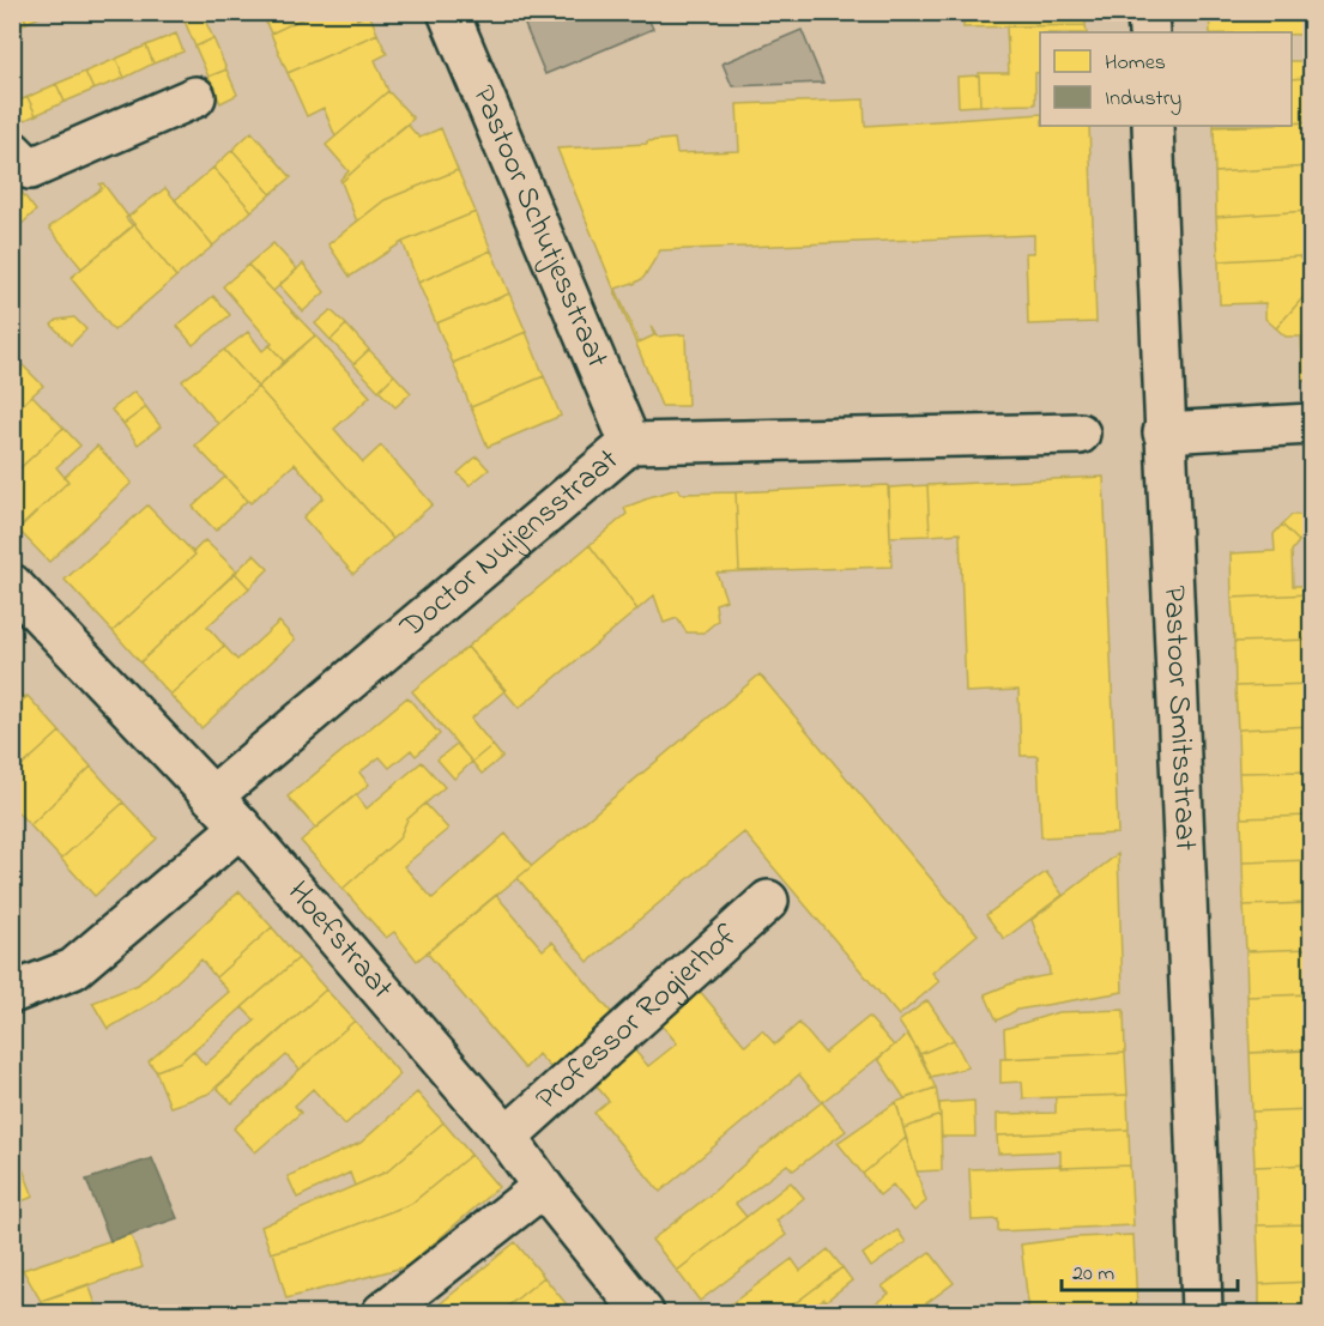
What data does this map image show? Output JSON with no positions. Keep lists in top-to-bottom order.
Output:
{
  "streets": {
    "street": [
      "Pastoor Schutjesstraat",
      "Doctor Nuijensstraat",
      "Pastoor Smitsstraat",
      "Hoefstraat",
      "Professor Rogierhof"
    ]
  },
  "crossings": [
    ["Pastoor Schutjesstraat", "Doctor Nuijensstraat"],
    ["Doctor Nuijensstraat", "Hoefstraat"],
    ["Hoefstraat", "Professor Rogierhof"]
  ],
  "legend": ["Homes", "Industry"],
  "scale_bar": "20 m"
}
